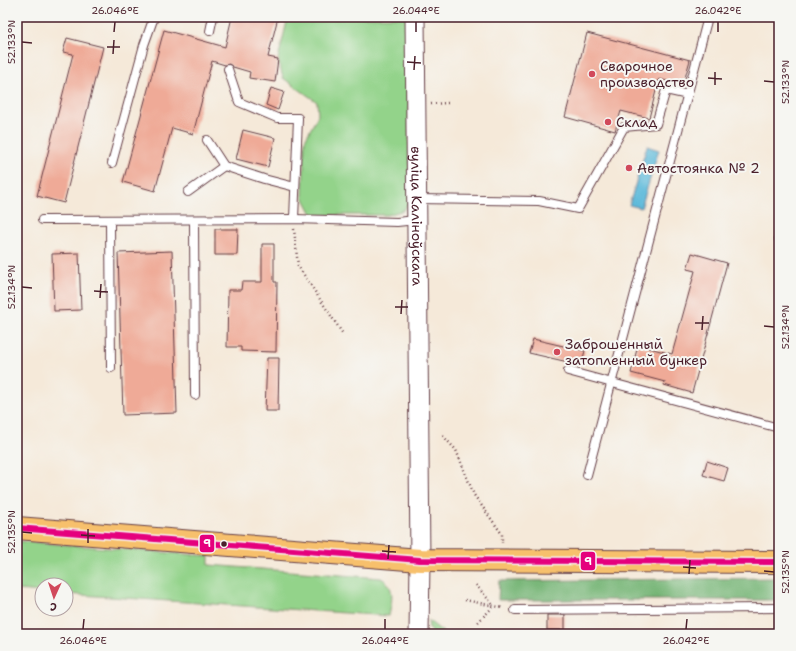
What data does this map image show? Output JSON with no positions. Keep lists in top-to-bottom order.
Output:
{
  "streets": {
    "street": ["вуліца Каліноўскага"]
  },
  "places": [
    "Сварочное производство",
    "Склад",
    "Автостоянка № 2",
    "Заброшенный затопленный бункер"
  ],
  "lines": ["transit line 9"],
  "north": "bottom",
  "coordinates": [
    "26.046°E",
    "26.044°E",
    "26.042°E",
    "52.133°N",
    "52.134°N",
    "52.135°N"
  ]
}
